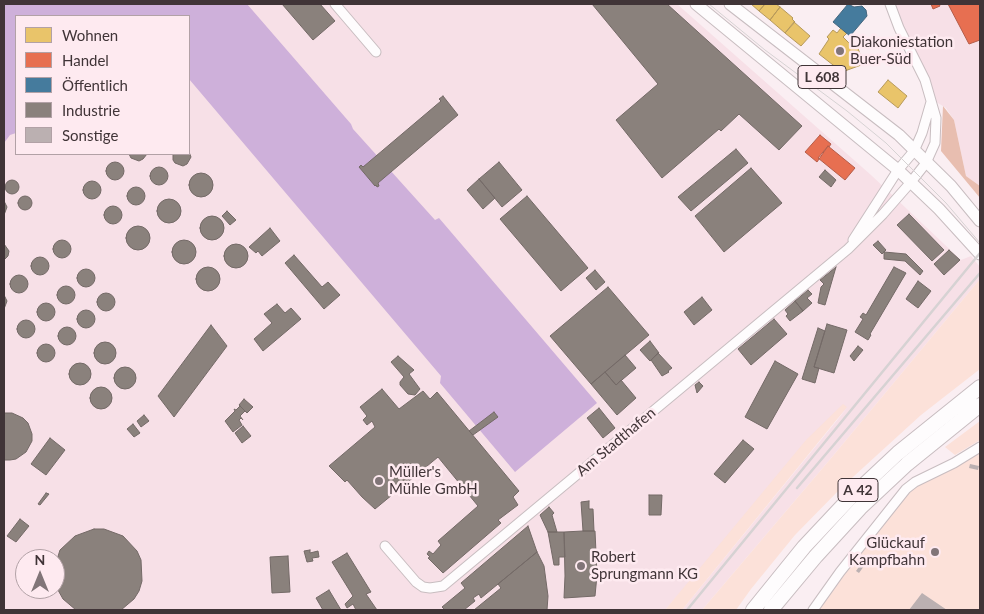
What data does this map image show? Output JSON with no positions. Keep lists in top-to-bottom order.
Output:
{
  "streets": {
    "highway": ["A 42"],
    "main road": ["L 608"],
    "street": ["Am Stadthafen"]
  },
  "crossings": [
    ["L 608", "Am Stadthafen"]
  ],
  "places": [
    "Diakoniestation Buer-Süd",
    "Müller's Mühle GmbH",
    "Glückauf Kampfbahn",
    "Robert Sprungmann KG"
  ],
  "legend": [
    "Wohnen",
    "Handel",
    "Öffentlich",
    "Industrie",
    "Sonstige"
  ],
  "north": "top"
}
